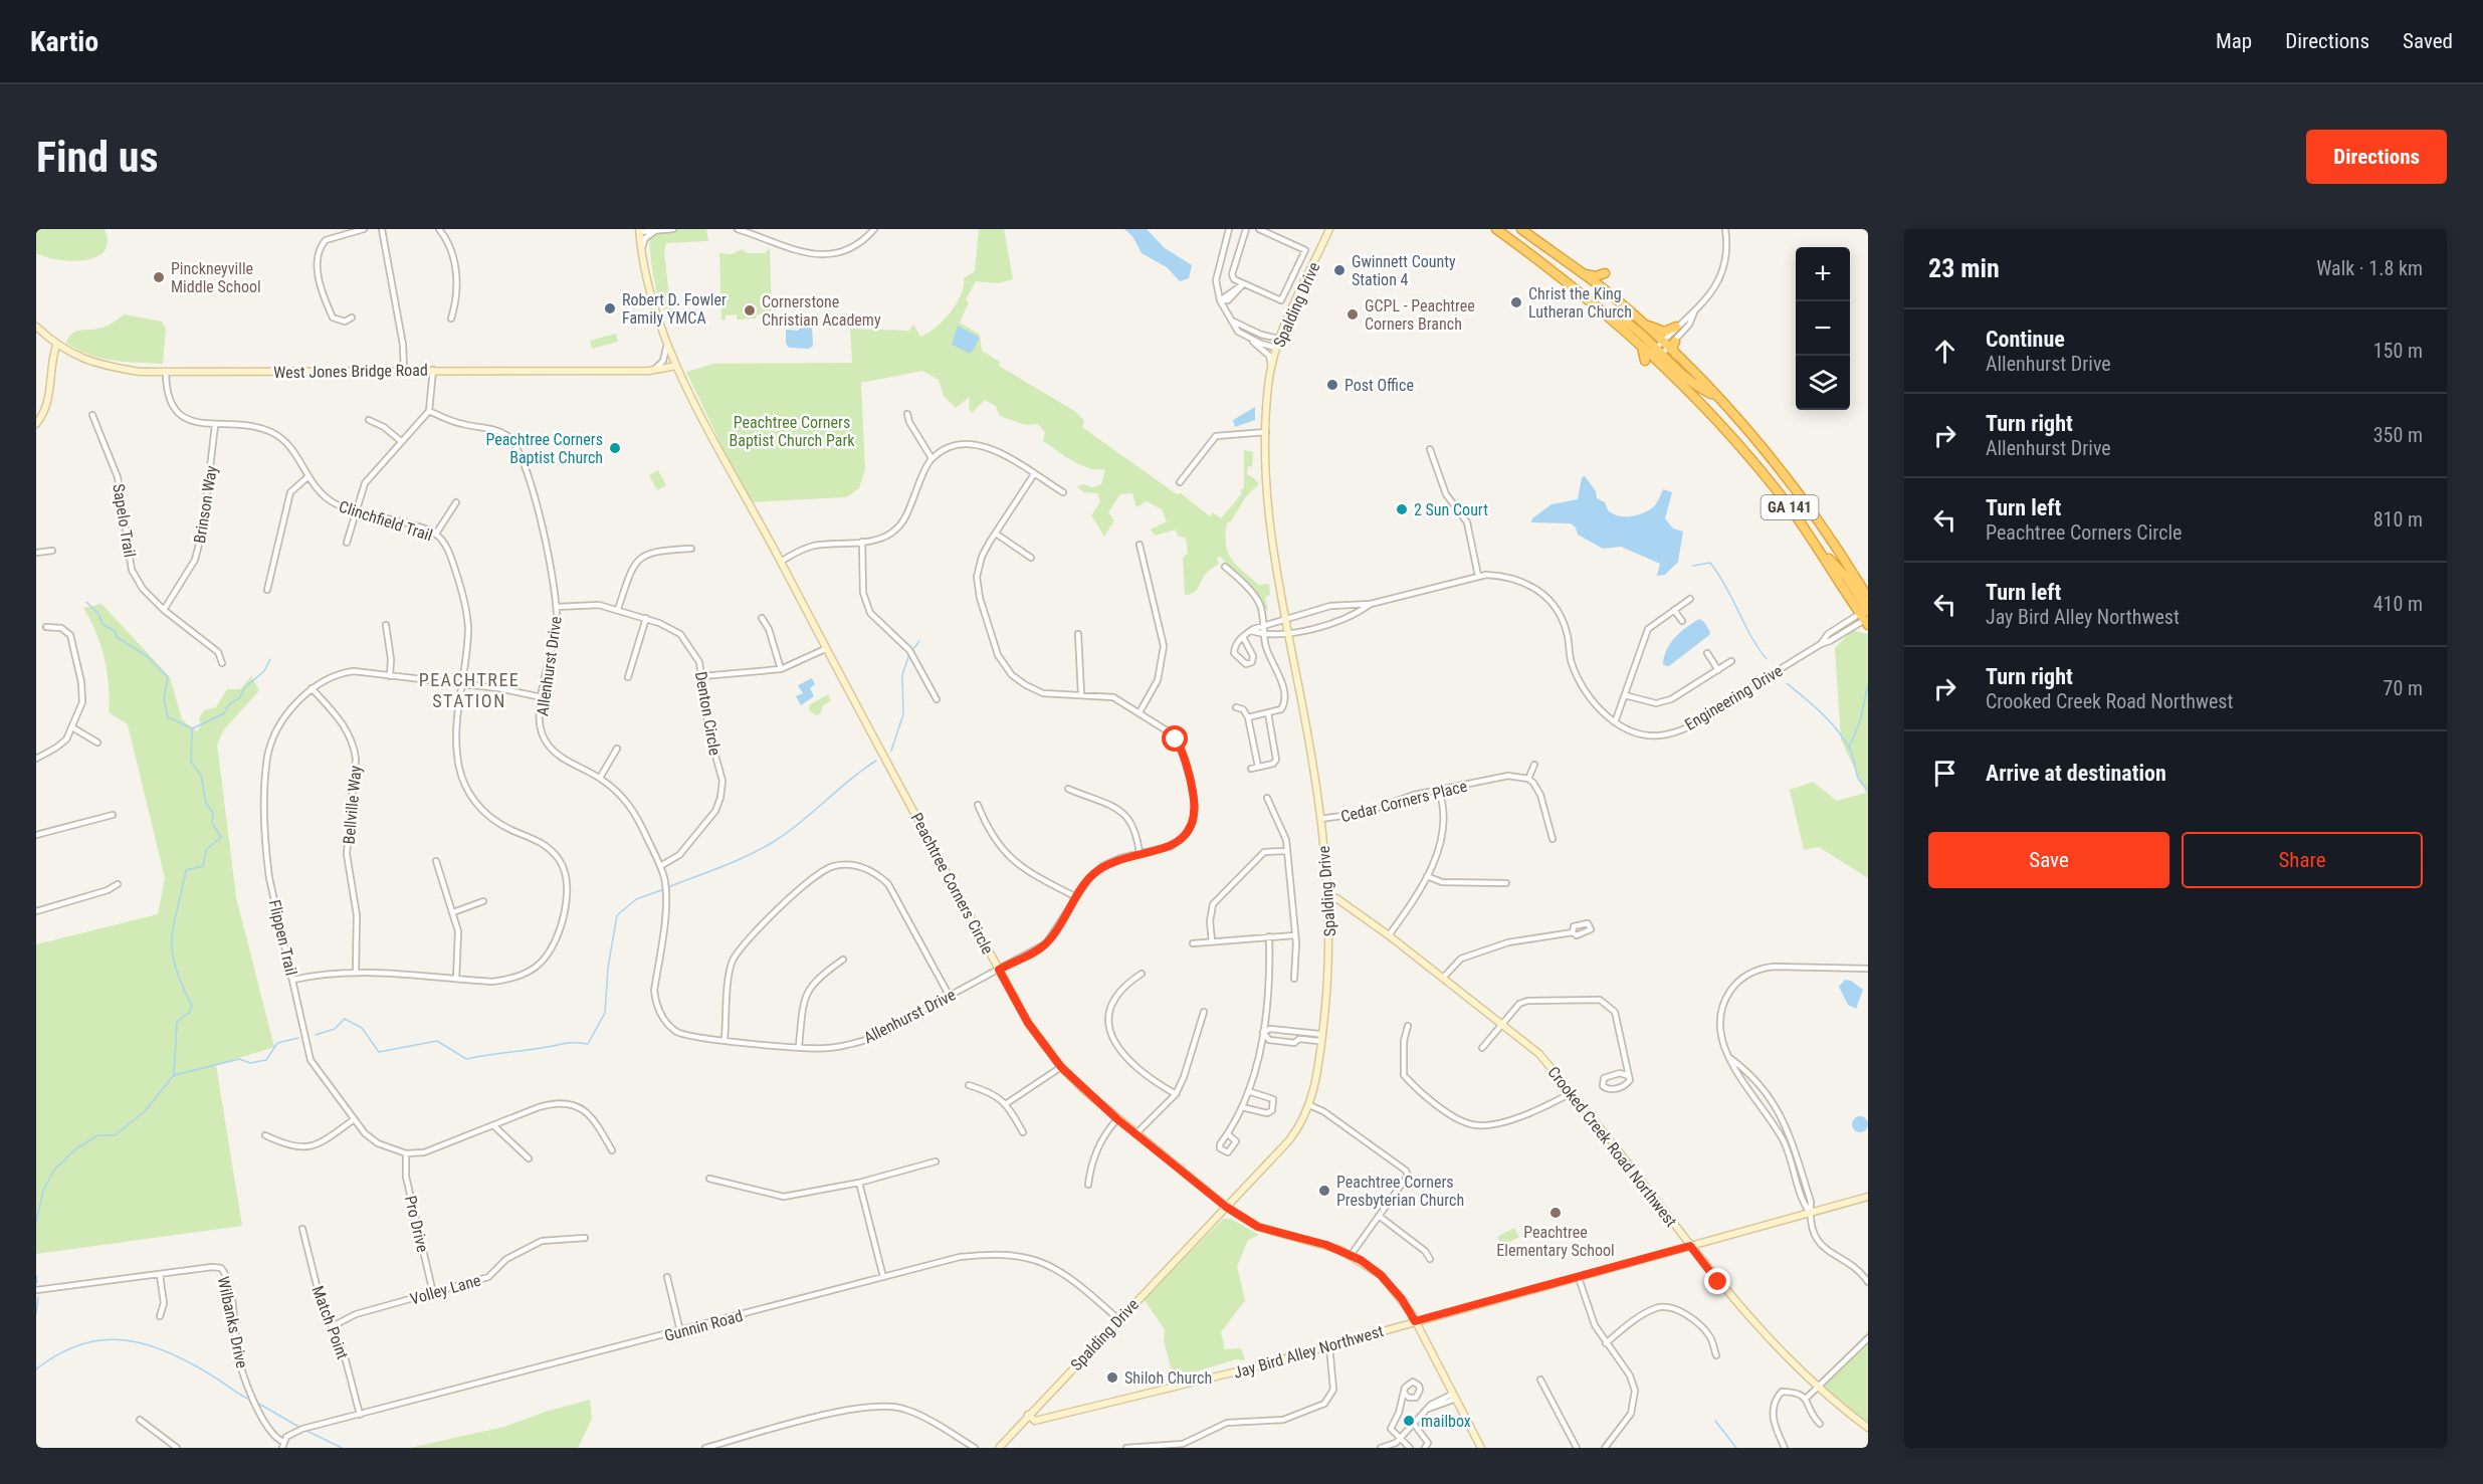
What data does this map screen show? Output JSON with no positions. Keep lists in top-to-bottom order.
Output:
{
  "streets": {
    "highway": ["GA 141"],
    "street": [
      "Spalding Drive",
      "West Jones Bridge Road",
      "Brinson Way",
      "Sapelo Trail",
      "Clinchfield Trail",
      "Allenhurst Drive",
      "Engineering Drive",
      "Denton Circle",
      "Cedar Corners Place",
      "Bellville Way",
      "Peachtree Corners Circle",
      "Flippen Trail",
      "Crooked Creek Road Northwest",
      "Pro Drive",
      "Volley Lane",
      "Wilbanks Drive",
      "Match Point",
      "Gunnin Road",
      "Jay Bird Alley Northwest"
    ]
  },
  "crossings": [
    ["Spalding Drive", "Engineering Drive"],
    ["Spalding Drive", "Cedar Corners Place"],
    ["Spalding Drive", "Peachtree Corners Circle"],
    ["Spalding Drive", "Crooked Creek Road Northwest"],
    ["Spalding Drive", "Gunnin Road"],
    ["Spalding Drive", "Jay Bird Alley Northwest"],
    ["West Jones Bridge Road", "Clinchfield Trail"],
    ["West Jones Bridge Road", "Peachtree Corners Circle"],
    ["Brinson Way", "Sapelo Trail"],
    ["Brinson Way", "Clinchfield Trail"],
    ["GA 141", "Engineering Drive"],
    ["Clinchfield Trail", "Bellville Way"],
    ["Clinchfield Trail", "Flippen Trail"],
    ["Allenhurst Drive", "Denton Circle"],
    ["Allenhurst Drive", "Peachtree Corners Circle"],
    ["Allenhurst Drive", "Flippen Trail"],
    ["Bellville Way", "Flippen Trail"],
    ["Peachtree Corners Circle", "Jay Bird Alley Northwest"],
    ["Flippen Trail", "Pro Drive"],
    ["Crooked Creek Road Northwest", "Jay Bird Alley Northwest"],
    ["Pro Drive", "Volley Lane"],
    ["Volley Lane", "Match Point"],
    ["Wilbanks Drive", "Gunnin Road"],
    ["Match Point", "Gunnin Road"]
  ],
  "districts": ["PEACHTREE STATION"],
  "parks": ["Peachtree Corners Baptist Church Park"],
  "places": [
    "Gwinnett County Station 4",
    "Pinckneyville Middle School",
    "Christ the King Lutheran Church",
    "Robert D. Fowler Family YMCA",
    "Cornerstone Christian Academy",
    "GCPL - Peachtree Corners Branch",
    "Post Office",
    "Peachtree Corners Baptist Church",
    "2 Sun Court",
    "Peachtree Corners Presbyterian Church",
    "Peachtree Elementary School",
    "Shiloh Church",
    "mailbox"
  ],
  "page": {
    "header": "Kartio",
    "nav": ["Map", "Directions", "Saved"],
    "buttons": [
      "Directions",
      ["Save", "Share"]
    ],
    "title": "Find us",
    "heading": ["23 min", "Walk · 1.8 km"],
    "map_buttons": ["+", "−"],
    "list": [
      ["Continue", "Allenhurst Drive", "150 m"],
      ["Turn right", "Allenhurst Drive", "350 m"],
      ["Turn left", "Peachtree Corners Circle", "810 m"],
      ["Turn left", "Jay Bird Alley Northwest", "410 m"],
      ["Turn right", "Crooked Creek Road Northwest", "70 m"],
      "Arrive at destination"
    ]
  }
}
